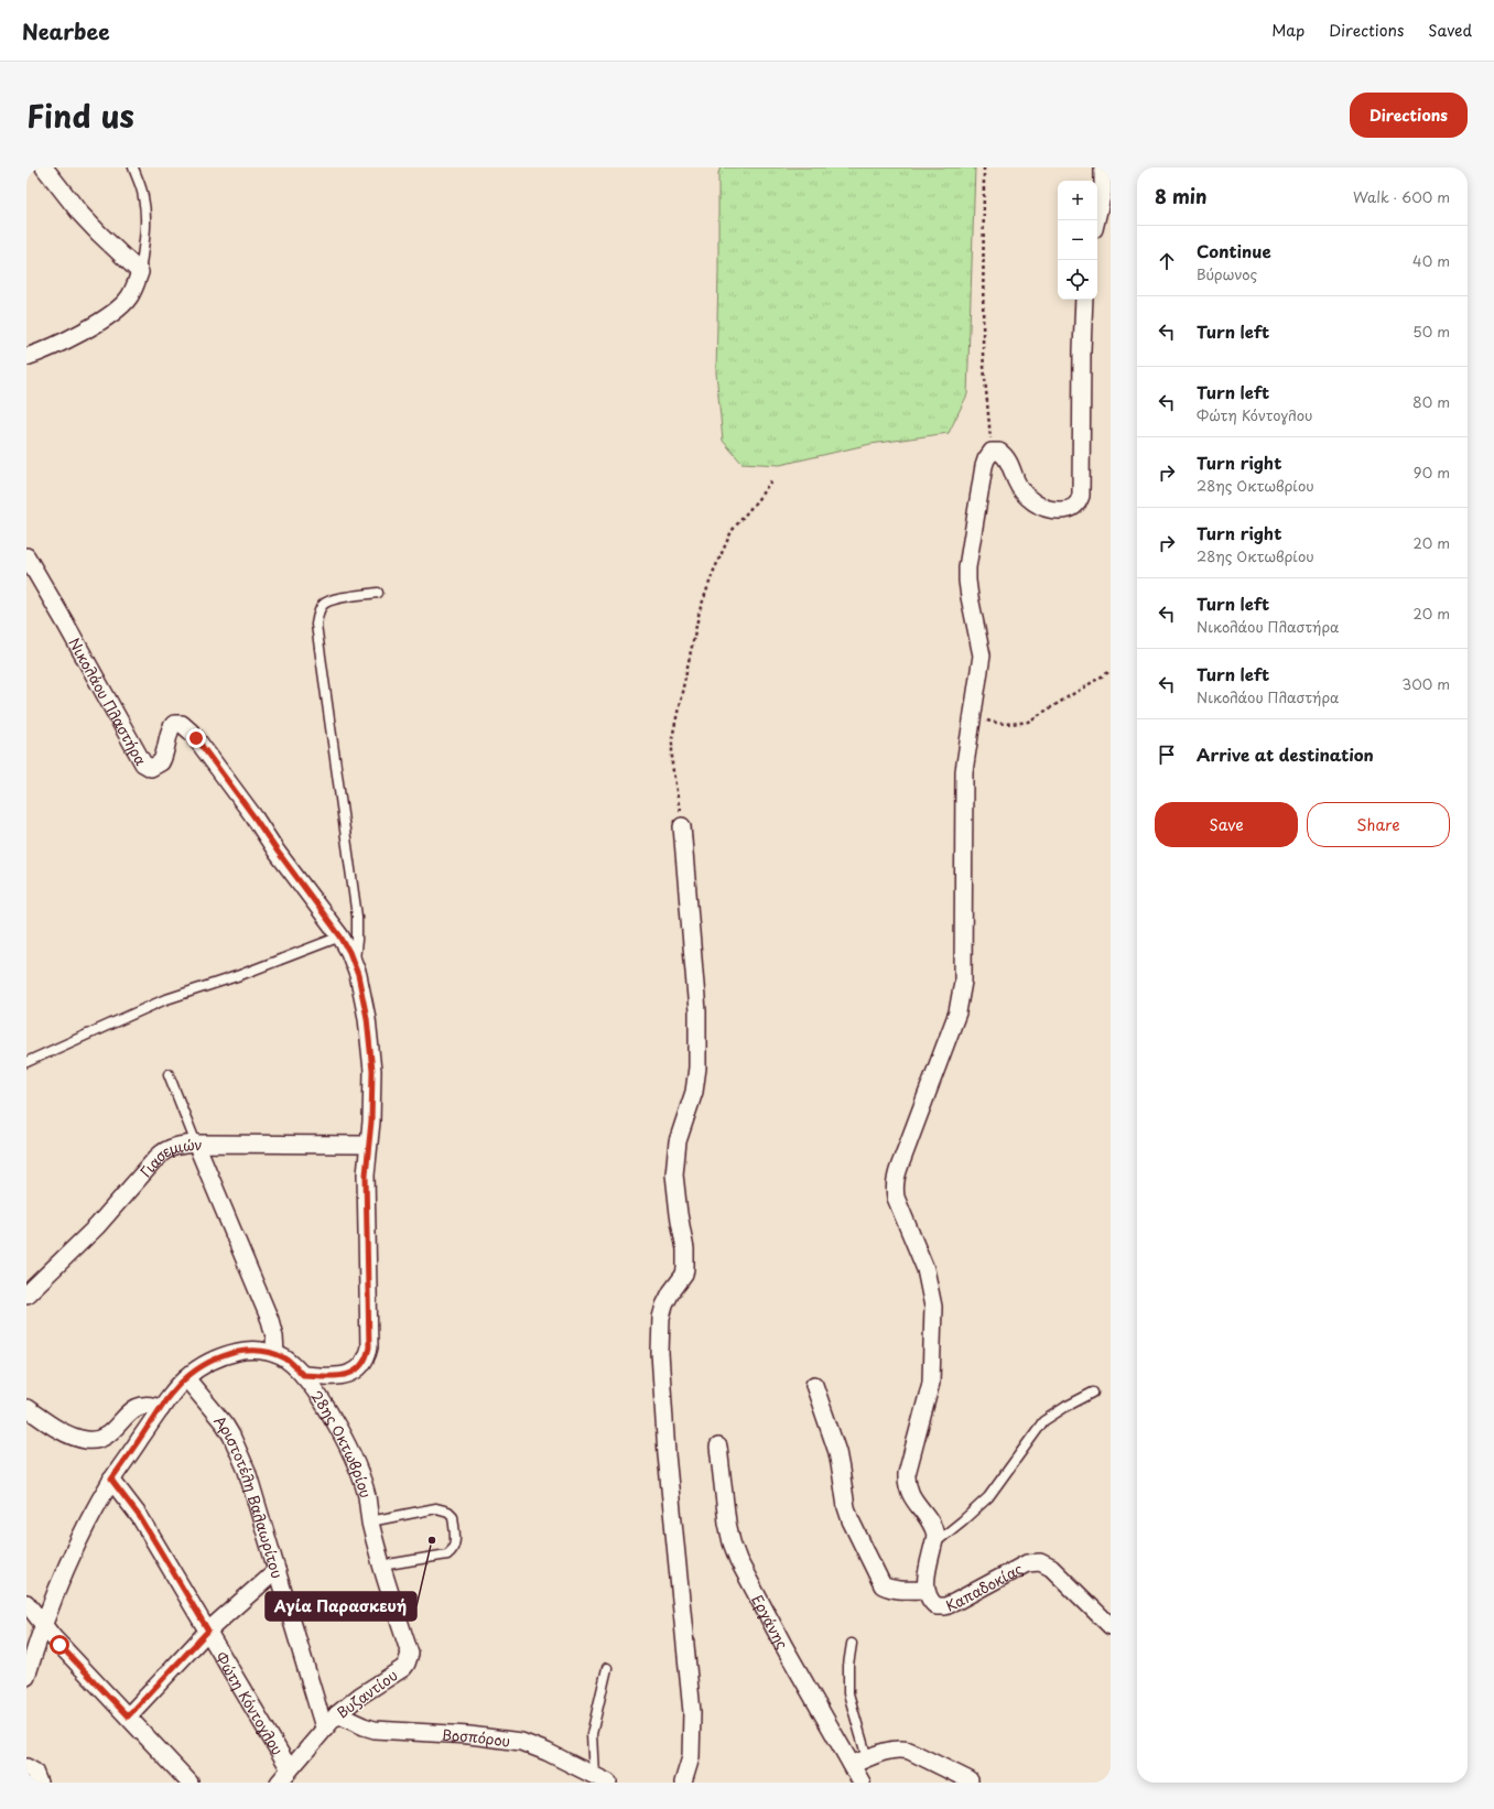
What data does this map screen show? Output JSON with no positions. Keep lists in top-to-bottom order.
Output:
{
  "streets": {
    "street": [
      "Νικολάου Πλαστήρα",
      "Γιασεμιών",
      "28ης Οκτωβρίου",
      "Αριστοτέλη Βαλαωρίτου",
      "Καπαδοκίας",
      "Εργάνης",
      "Βυζαντίου",
      "Φώτη Κόντογλου",
      "Βοσπόρου"
    ]
  },
  "crossings": [
    ["Νικολάου Πλαστήρα", "Γιασεμιών"],
    ["Νικολάου Πλαστήρα", "28ης Οκτωβρίου"],
    ["28ης Οκτωβρίου", "Αριστοτέλη Βαλαωρίτου"],
    ["28ης Οκτωβρίου", "Βυζαντίου"],
    ["28ης Οκτωβρίου", "Φώτη Κόντογλου"],
    ["Αριστοτέλη Βαλαωρίτου", "Βυζαντίου"],
    ["Βυζαντίου", "Φώτη Κόντογλου"],
    ["Βυζαντίου", "Βοσπόρου"]
  ],
  "places": ["Αγία Παρασκευή"],
  "page": {
    "header": "Nearbee",
    "nav": ["Map", "Directions", "Saved"],
    "title": "Find us",
    "buttons": [
      "Directions",
      ["Save", "Share"]
    ],
    "heading": ["8 min", "Walk · 600 m"],
    "map_buttons": ["+", "−"],
    "list": [
      ["Continue", "Βύρωνος", "40 m"],
      ["Turn left", "50 m"],
      ["Turn left", "Φώτη Κόντογλου", "80 m"],
      ["Turn right", "28ης Οκτωβρίου", "90 m"],
      ["Turn right", "28ης Οκτωβρίου", "20 m"],
      ["Turn left", "Νικολάου Πλαστήρα", "20 m"],
      ["Turn left", "Νικολάου Πλαστήρα", "300 m"],
      "Arrive at destination"
    ]
  }
}
